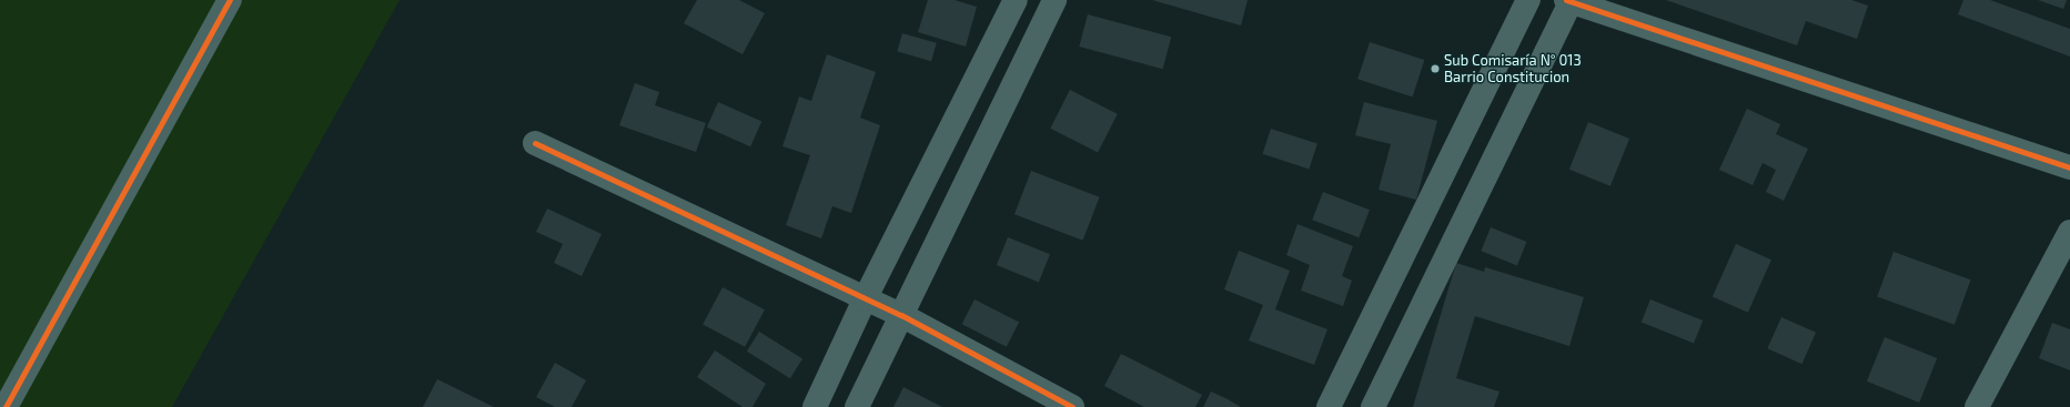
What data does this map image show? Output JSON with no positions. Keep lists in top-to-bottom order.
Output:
{
  "places": ["Sub Comisaría N° 013 Barrio Constitucion"]
}
